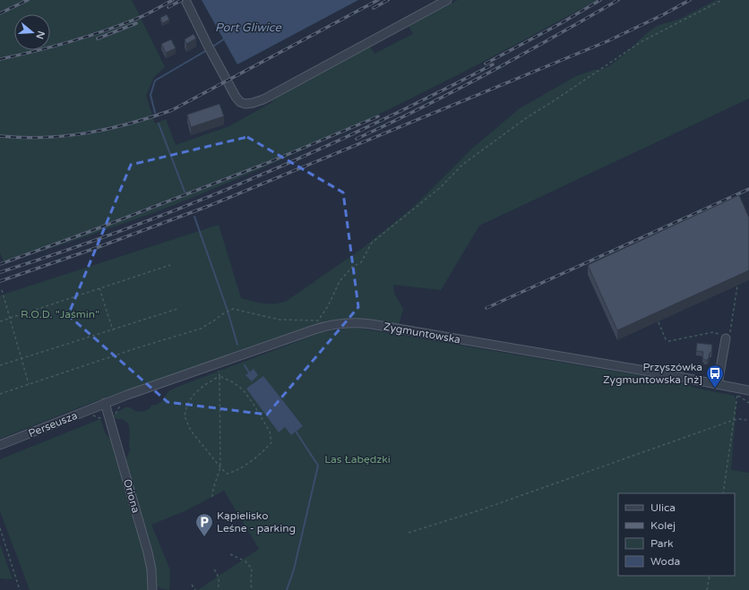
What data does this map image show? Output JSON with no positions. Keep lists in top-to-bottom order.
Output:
{
  "streets": {
    "street": ["Zygmuntowska", "Perseusza", "Oriona"]
  },
  "crossings": [
    ["Zygmuntowska", "Perseusza"],
    ["Zygmuntowska", "Oriona"],
    ["Perseusza", "Oriona"]
  ],
  "water": ["Port Gliwice"],
  "parks": ["R.O.D. \"Jaśmin\"", "Las Łabędzki"],
  "places": {
    "bus stop": ["Przyszówka Zygmuntowska [nż]"],
    "parking": ["Kąpielisko Leśne - parking"]
  },
  "legend": [
    "Ulica",
    "Kolej",
    "Park",
    "Woda"
  ],
  "north": "right"
}
